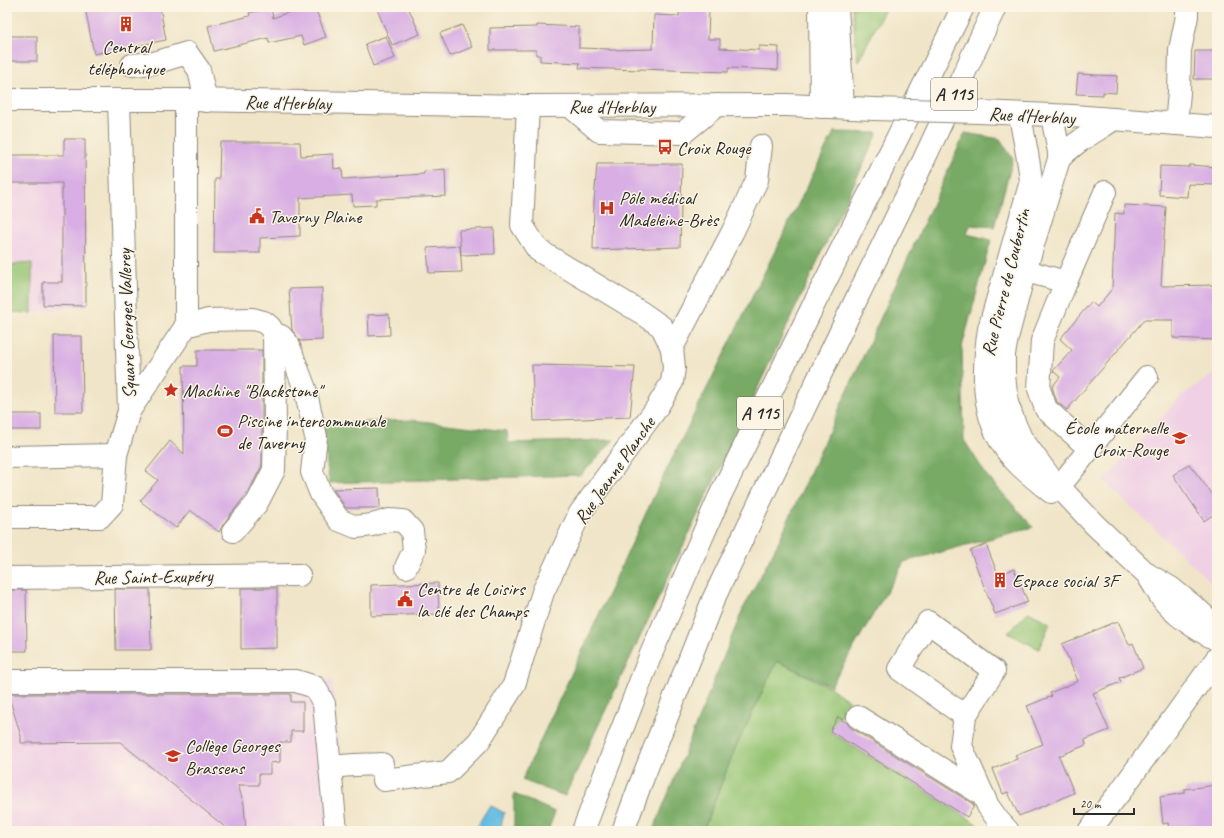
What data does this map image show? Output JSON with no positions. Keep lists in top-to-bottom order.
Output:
{
  "streets": {
    "main road": [
      "A 115",
      "Rue d'Herblay",
      "Rue Pierre de Coubertin",
      "Square Georges Vallerey",
      "Rue Jeanne Planche",
      "Rue Saint-Exupéry"
    ]
  },
  "crossings": [
    ["Rue d'Herblay", "Rue Pierre de Coubertin"],
    ["Rue d'Herblay", "Square Georges Vallerey"],
    ["Rue d'Herblay", "Rue Jeanne Planche"]
  ],
  "places": {
    "building": ["Central téléphonique", "Espace social 3F"],
    "bus stop": ["Croix Rouge"],
    "hospital": ["Pôle médical Madeleine-Brès"],
    "public building": ["Taverny Plaine", "Centre de Loisirs la clé des Champs"],
    "place": ["Machine \"Blackstone\""],
    "sports": ["Piscine intercommunale de Taverny"],
    "school or university": ["École maternelle Croix-Rouge", "Collège Georges Brassens"]
  },
  "scale_bar": "20 m"
}
